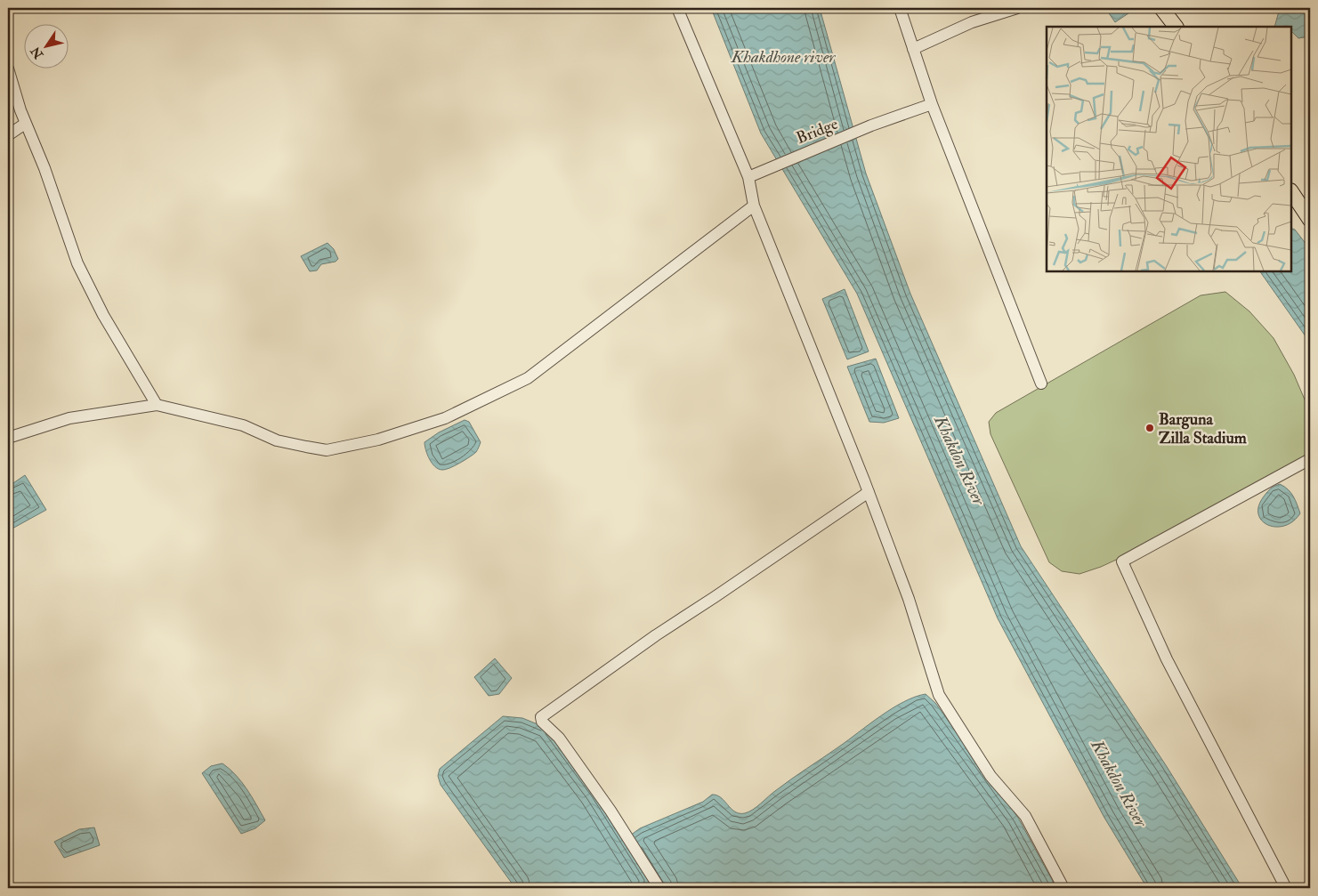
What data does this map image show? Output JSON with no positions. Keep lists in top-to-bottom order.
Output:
{
  "streets": {
    "street": ["Bridge"]
  },
  "water": ["Khakdhone river", "Khakdon River"],
  "places": ["Barguna Zilla Stadium"],
  "north": "bottom left"
}
